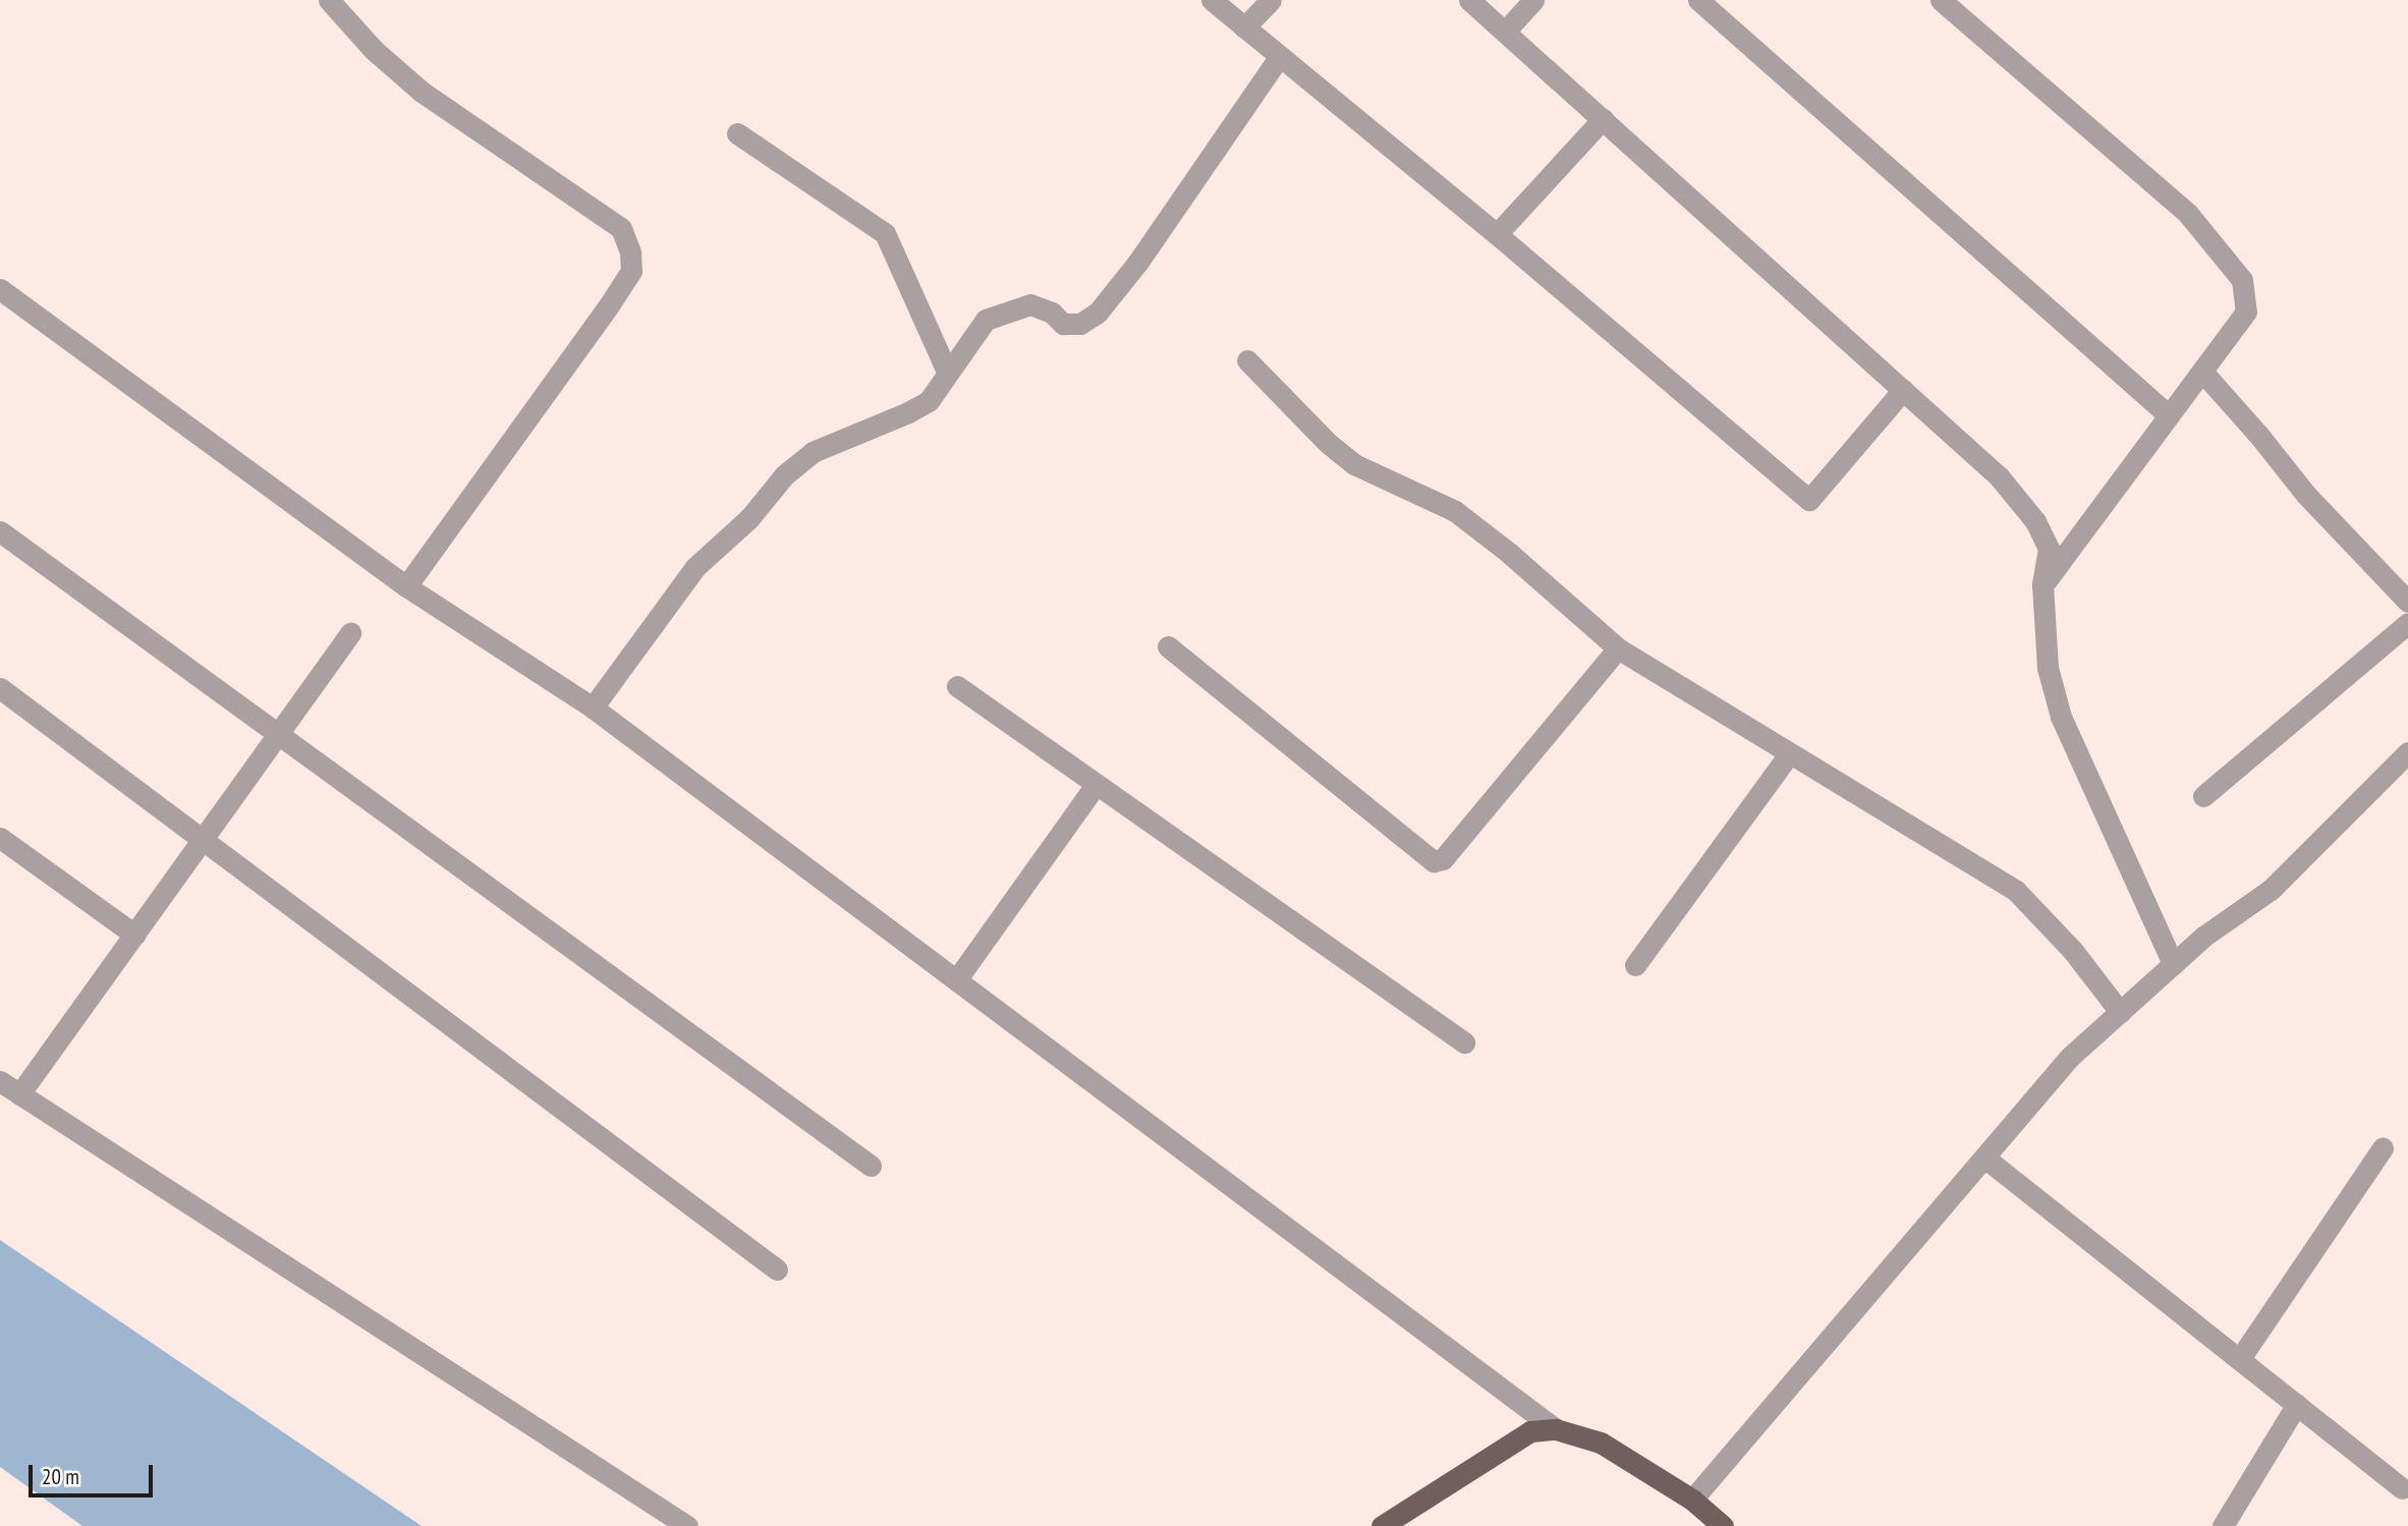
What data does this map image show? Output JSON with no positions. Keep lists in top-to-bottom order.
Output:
{
  "scale_bar": "20 m"
}
